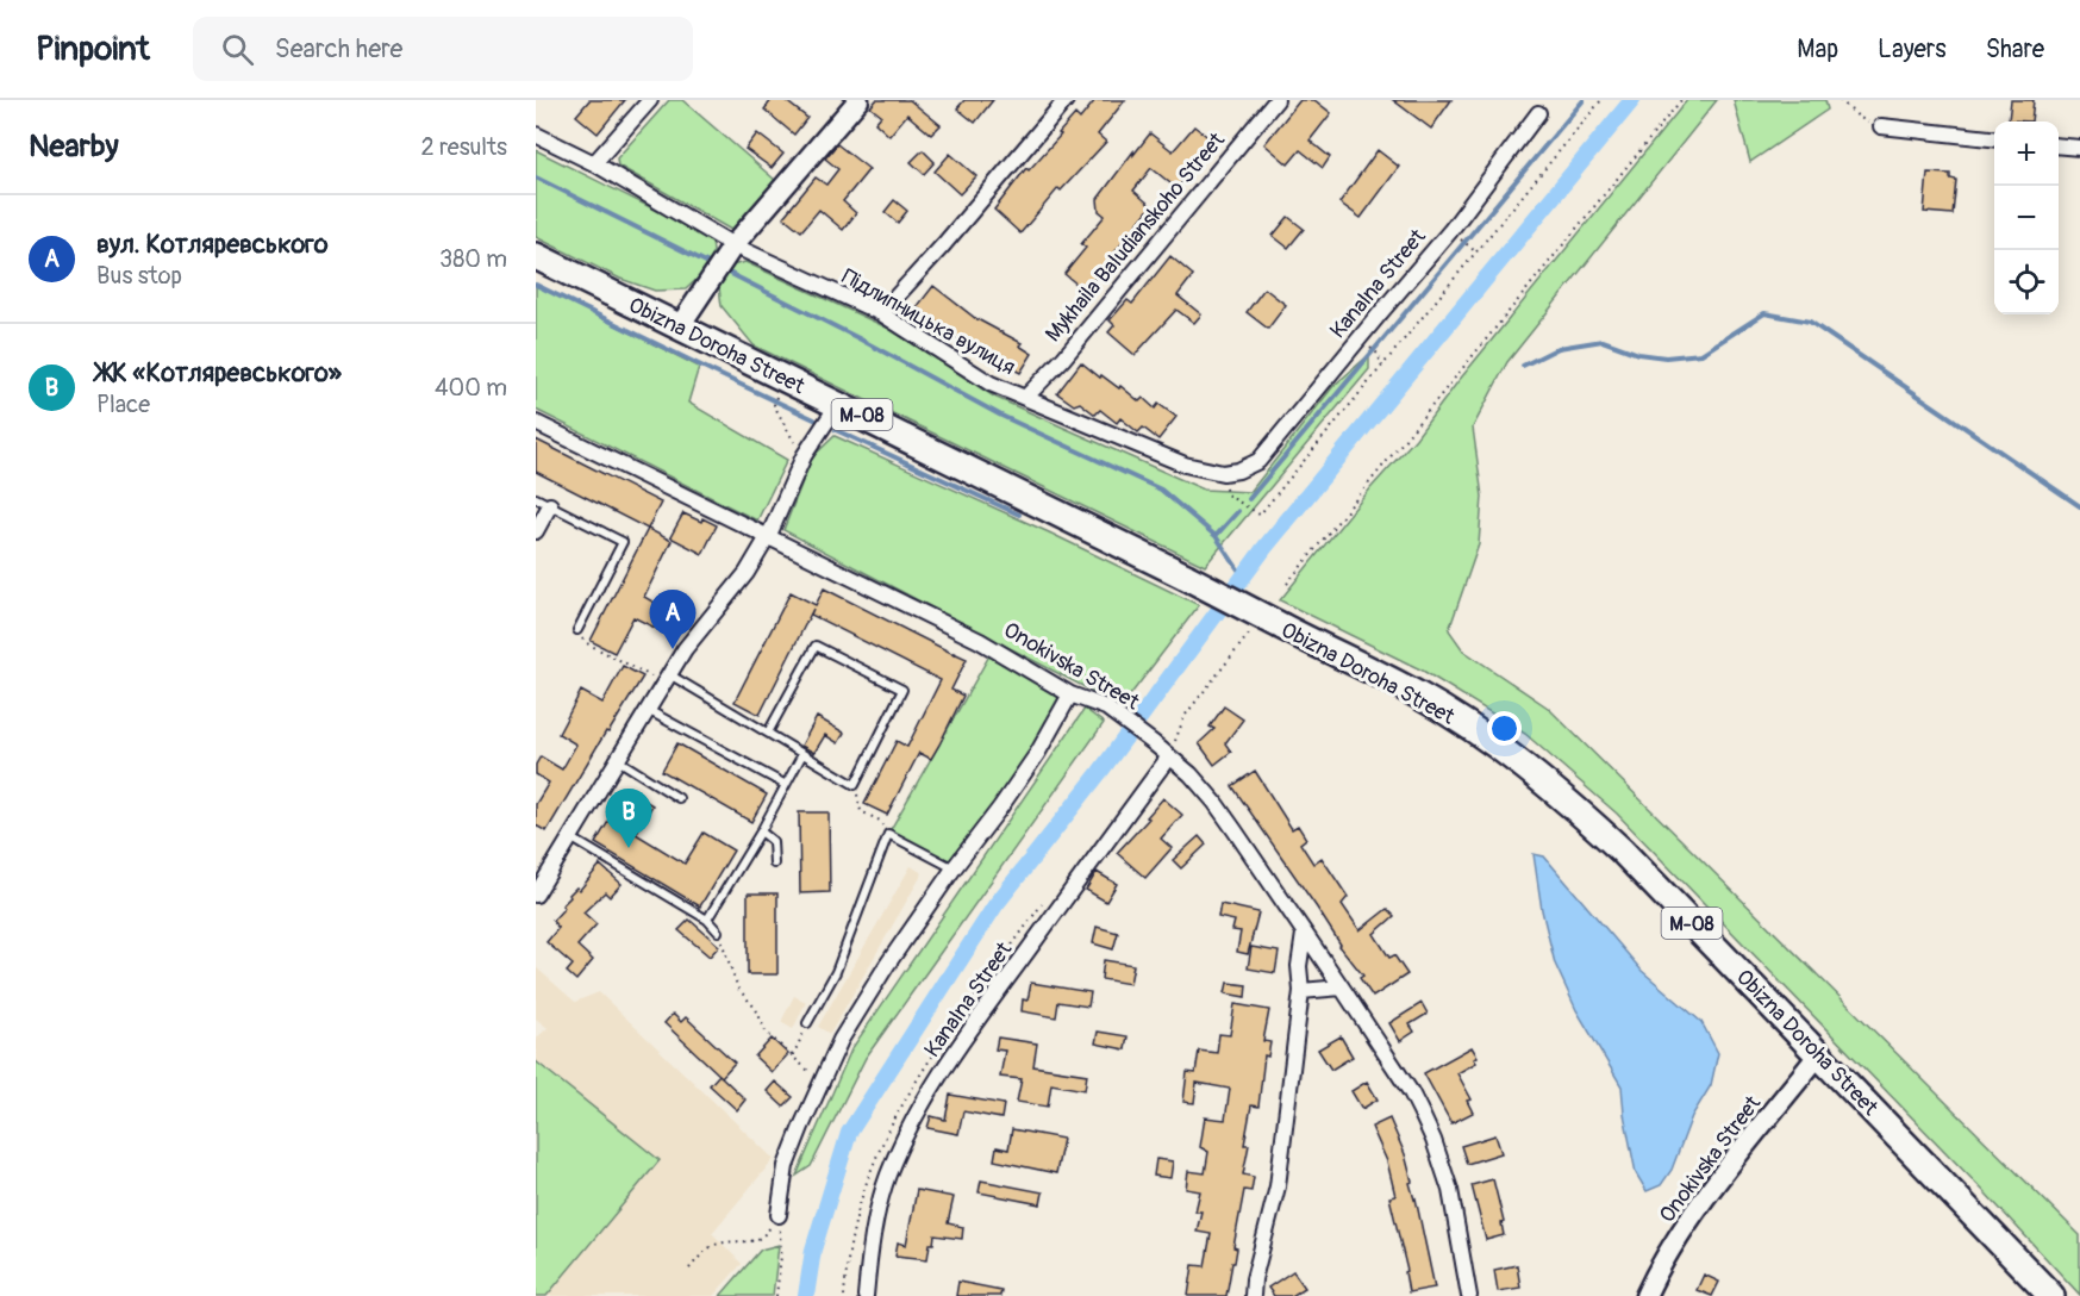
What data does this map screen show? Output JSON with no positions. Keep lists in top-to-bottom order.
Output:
{
  "streets": {
    "highway": ["Obizna Doroha Street", "М-08"],
    "street": [
      "Mykhaila Baludianskoho Street",
      "Kanalna Street",
      "Підлипницька вулиця",
      "Onokivska Street"
    ]
  },
  "crossings": [
    ["Mykhaila Baludianskoho Street", "Підлипницька вулиця"],
    ["Kanalna Street", "Підлипницька вулиця"],
    ["Kanalna Street", "Onokivska Street"],
    ["Obizna Doroha Street", "Onokivska Street"]
  ],
  "page": {
    "header": "Pinpoint",
    "search": "Search here",
    "nav": ["Map", "Layers", "Share"],
    "heading": ["Nearby", "2 results"],
    "map_buttons": ["+", "−"],
    "list": [
      {
        "mark": "A",
        "name": "вул. Котляревського",
        "note": "Bus stop",
        "value": "380 m"
      },
      {
        "mark": "B",
        "name": "ЖК «Котляревського»",
        "note": "Place",
        "value": "400 m"
      }
    ],
    "pins": ["A", "B"]
  }
}
